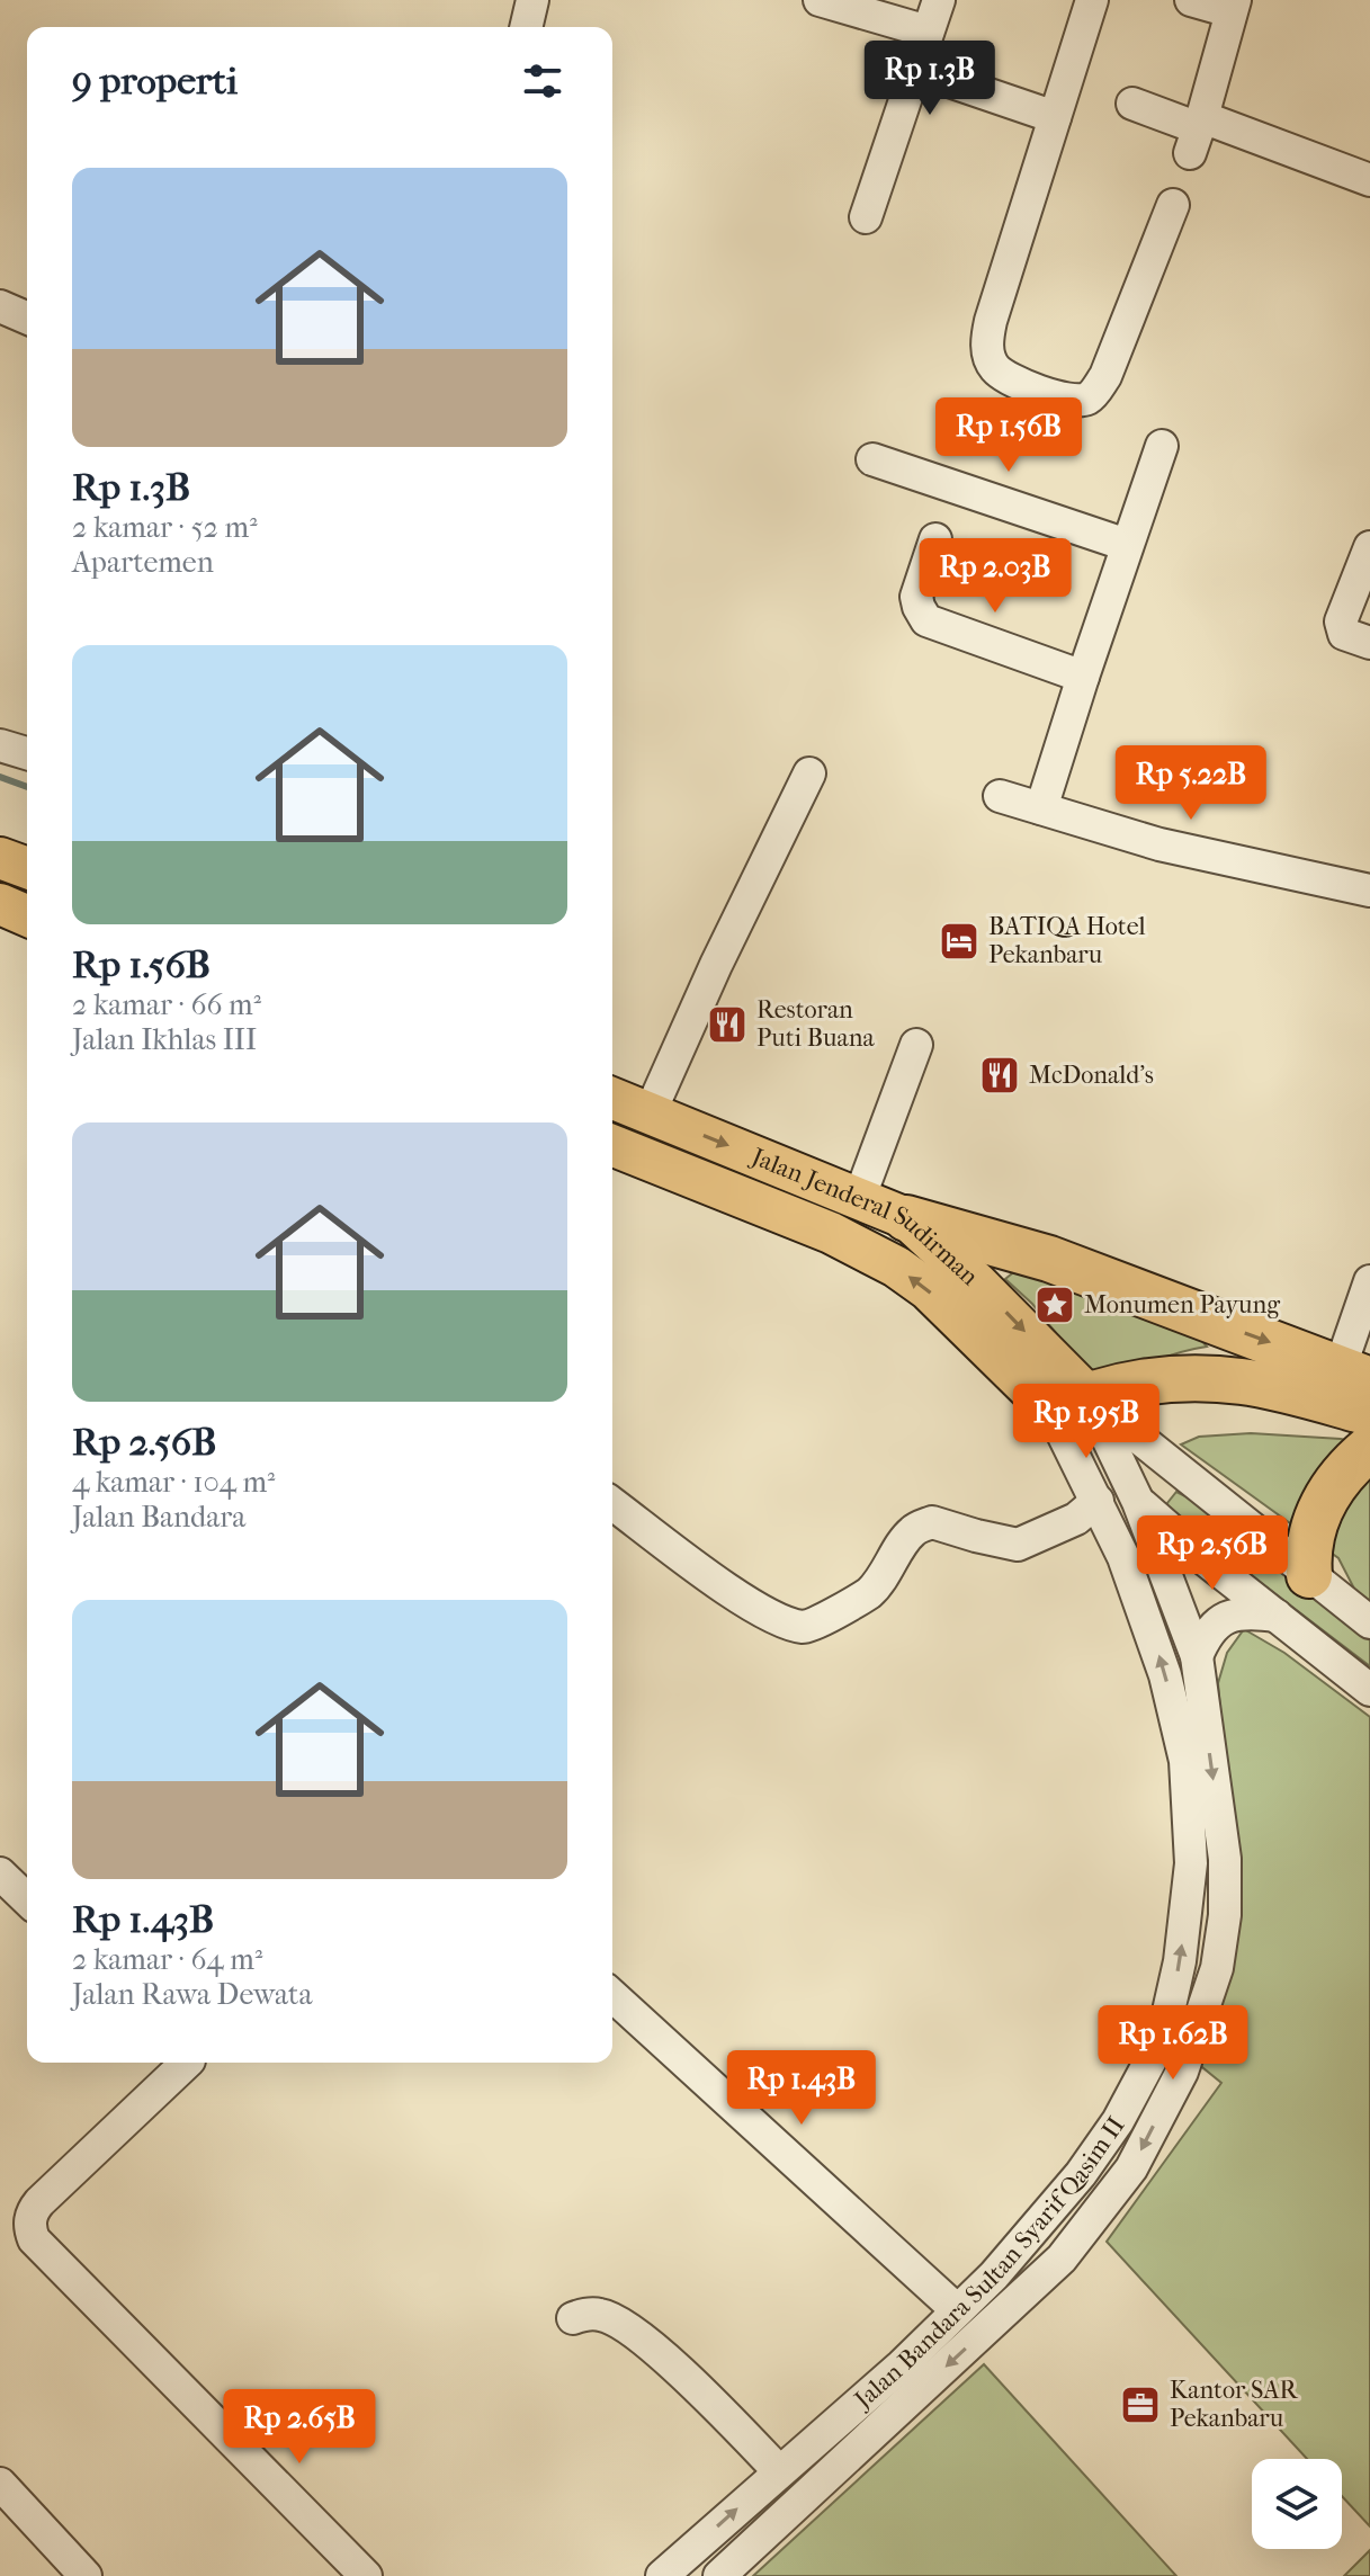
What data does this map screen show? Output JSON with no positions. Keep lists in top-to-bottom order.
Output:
{
  "streets": {
    "main road": ["Jalan Jenderal Sudirman"],
    "street": ["Jalan Bandara Sultan Syarif Qasim II"]
  },
  "crossings": [
    ["Jalan Jenderal Sudirman", "Jalan Bandara Sultan Syarif Qasim II"]
  ],
  "places": {
    "hotel": ["BATIQA Hotel Pekanbaru"],
    "restaurant": ["Restoran Puti Buana", "McDonald's"],
    "place": ["Monumen Payung"],
    "office": ["Kantor SAR Pekanbaru"]
  },
  "page": {
    "heading": "9 properti",
    "price": [
      "Rp 1.3B",
      "Rp 1.56B",
      "Rp 2.03B",
      "Rp 5.22B",
      "Rp 1.95B",
      "Rp 2.56B",
      "Rp 1.62B",
      "Rp 1.43B",
      "Rp 2.65B"
    ],
    "list": [
      {
        "name": "Rp 1.3B",
        "note": "2 kamar · 52 m² · Apartemen"
      },
      {
        "name": "Rp 1.56B",
        "note": "2 kamar · 66 m² · Jalan Ikhlas III"
      },
      {
        "name": "Rp 2.56B",
        "note": "4 kamar · 104 m² · Jalan Bandara"
      },
      {
        "name": "Rp 1.43B",
        "note": "2 kamar · 64 m² · Jalan Rawa Dewata"
      }
    ]
  }
}
